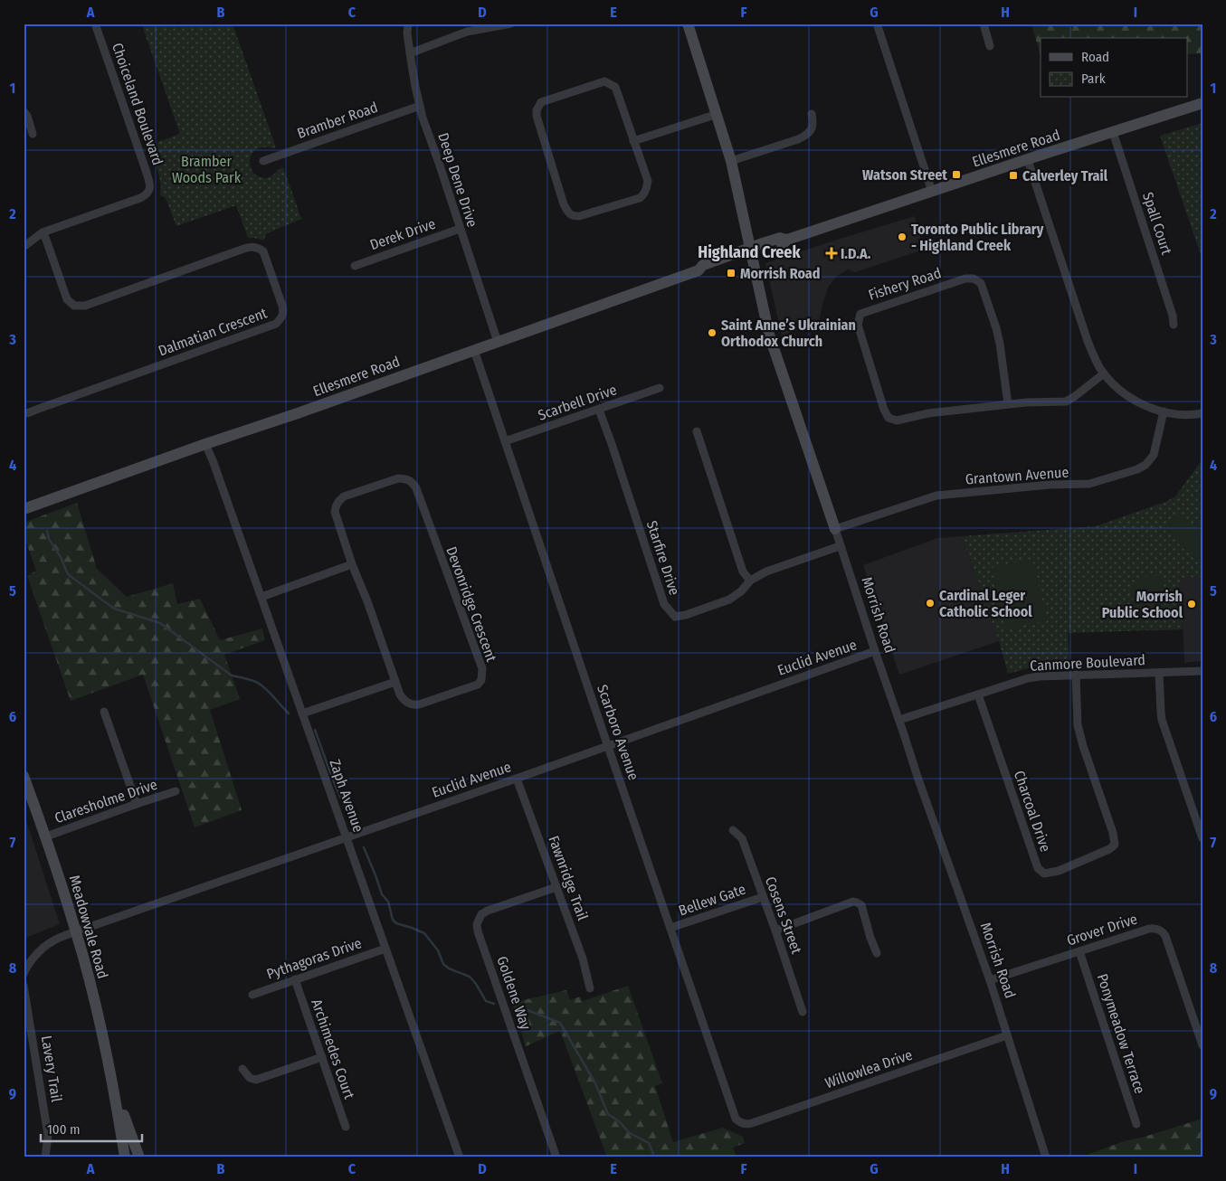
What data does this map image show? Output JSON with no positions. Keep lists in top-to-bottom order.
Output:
{
  "streets": {
    "main road": ["Ellesmere Road", "Morrish Road", "Meadowvale Road"],
    "street": [
      "Choiceland Boulevard",
      "Bramber Road",
      "Deep Dene Drive",
      "Spall Court",
      "Derek Drive",
      "Fishery Road",
      "Dalmatian Crescent",
      "Scarbell Drive",
      "Grantown Avenue",
      "Starfire Drive",
      "Devonridge Crescent",
      "Euclid Avenue",
      "Canmore Boulevard",
      "Scarboro Avenue",
      "Zaph Avenue",
      "Claresholme Drive",
      "Charcoal Drive",
      "Fawnridge Trail",
      "Bellew Gate",
      "Cosens Street",
      "Grover Drive",
      "Pythagoras Drive",
      "Goldene Way",
      "Ponymeadow Terrace",
      "Archimedes Court",
      "Lavery Trail",
      "Willowlea Drive"
    ]
  },
  "crossings": [
    ["Choiceland Boulevard", "Dalmatian Crescent"],
    ["Bramber Road", "Deep Dene Drive"],
    ["Ellesmere Road", "Deep Dene Drive"],
    ["Ellesmere Road", "Spall Court"],
    ["Ellesmere Road", "Morrish Road"],
    ["Ellesmere Road", "Scarboro Avenue"],
    ["Ellesmere Road", "Zaph Avenue"],
    ["Deep Dene Drive", "Derek Drive"],
    ["Scarbell Drive", "Starfire Drive"],
    ["Scarbell Drive", "Scarboro Avenue"],
    ["Grantown Avenue", "Morrish Road"],
    ["Starfire Drive", "Morrish Road"],
    ["Morrish Road", "Euclid Avenue"],
    ["Morrish Road", "Canmore Boulevard"],
    ["Morrish Road", "Grover Drive"],
    ["Morrish Road", "Willowlea Drive"],
    ["Euclid Avenue", "Scarboro Avenue"],
    ["Euclid Avenue", "Zaph Avenue"],
    ["Euclid Avenue", "Fawnridge Trail"],
    ["Euclid Avenue", "Meadowvale Road"],
    ["Canmore Boulevard", "Charcoal Drive"],
    ["Scarboro Avenue", "Bellew Gate"],
    ["Scarboro Avenue", "Willowlea Drive"],
    ["Zaph Avenue", "Pythagoras Drive"],
    ["Claresholme Drive", "Meadowvale Road"],
    ["Fawnridge Trail", "Goldene Way"],
    ["Bellew Gate", "Cosens Street"],
    ["Grover Drive", "Ponymeadow Terrace"],
    ["Pythagoras Drive", "Archimedes Court"]
  ],
  "districts": ["Highland Creek"],
  "parks": ["Bramber Woods Park"],
  "places": {
    "transit": ["Watson Street", "Calverley Trail", "Morrish Road"],
    "other": [
      "Toronto Public Library - Highland Creek",
      "Saint Anne’s Ukrainian Orthodox Church",
      "Cardinal Leger Catholic School",
      "Morrish Public School"
    ],
    "health": ["I.D.A."]
  },
  "legend": ["Road", "Park"],
  "scale_bar": "100 m",
  "grid": {
    "columns": [
      "A",
      "B",
      "C",
      "D",
      "E",
      "F",
      "G",
      "H",
      "I"
    ],
    "rows": [
      "1",
      "2",
      "3",
      "4",
      "5",
      "6",
      "7",
      "8",
      "9"
    ]
  }
}
